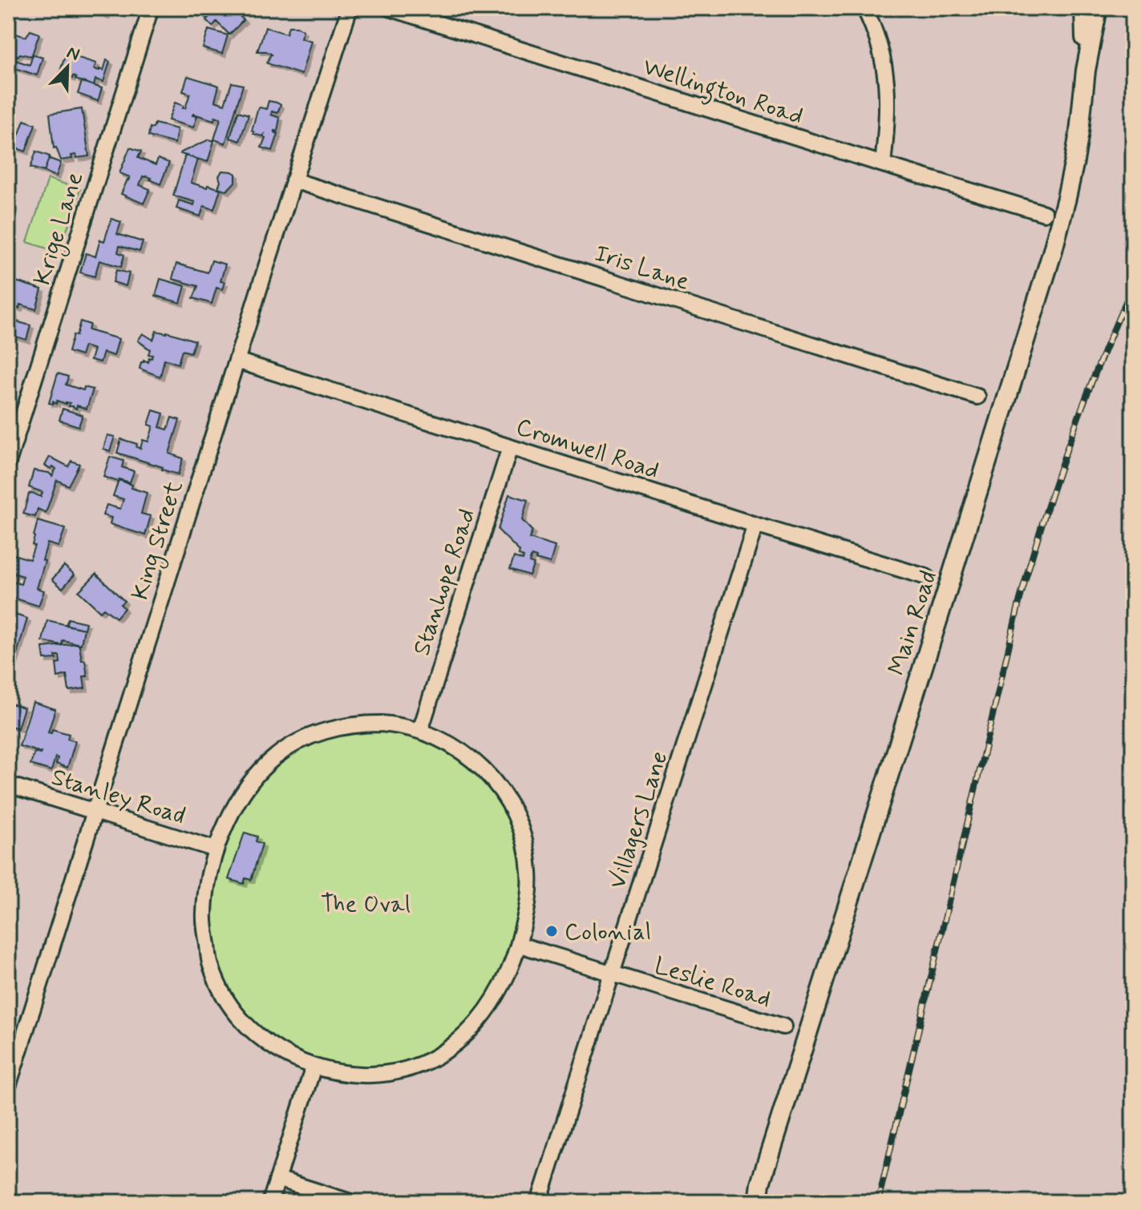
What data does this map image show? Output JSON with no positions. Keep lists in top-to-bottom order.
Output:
{
  "streets": {
    "main road": ["Main Road"],
    "street": [
      "Wellington Road",
      "Krige Lane",
      "Iris Lane",
      "Cromwell Road",
      "King Street",
      "Stanhope Road",
      "Stanley Road",
      "Villagers Lane",
      "Leslie Road"
    ]
  },
  "crossings": [
    ["Iris Lane", "King Street"],
    ["Cromwell Road", "King Street"],
    ["Cromwell Road", "Stanhope Road"],
    ["Cromwell Road", "Villagers Lane"],
    ["King Street", "Stanley Road"],
    ["Villagers Lane", "Leslie Road"]
  ],
  "parks": ["The Oval"],
  "places": ["Colonial"],
  "north": "top right"
}
